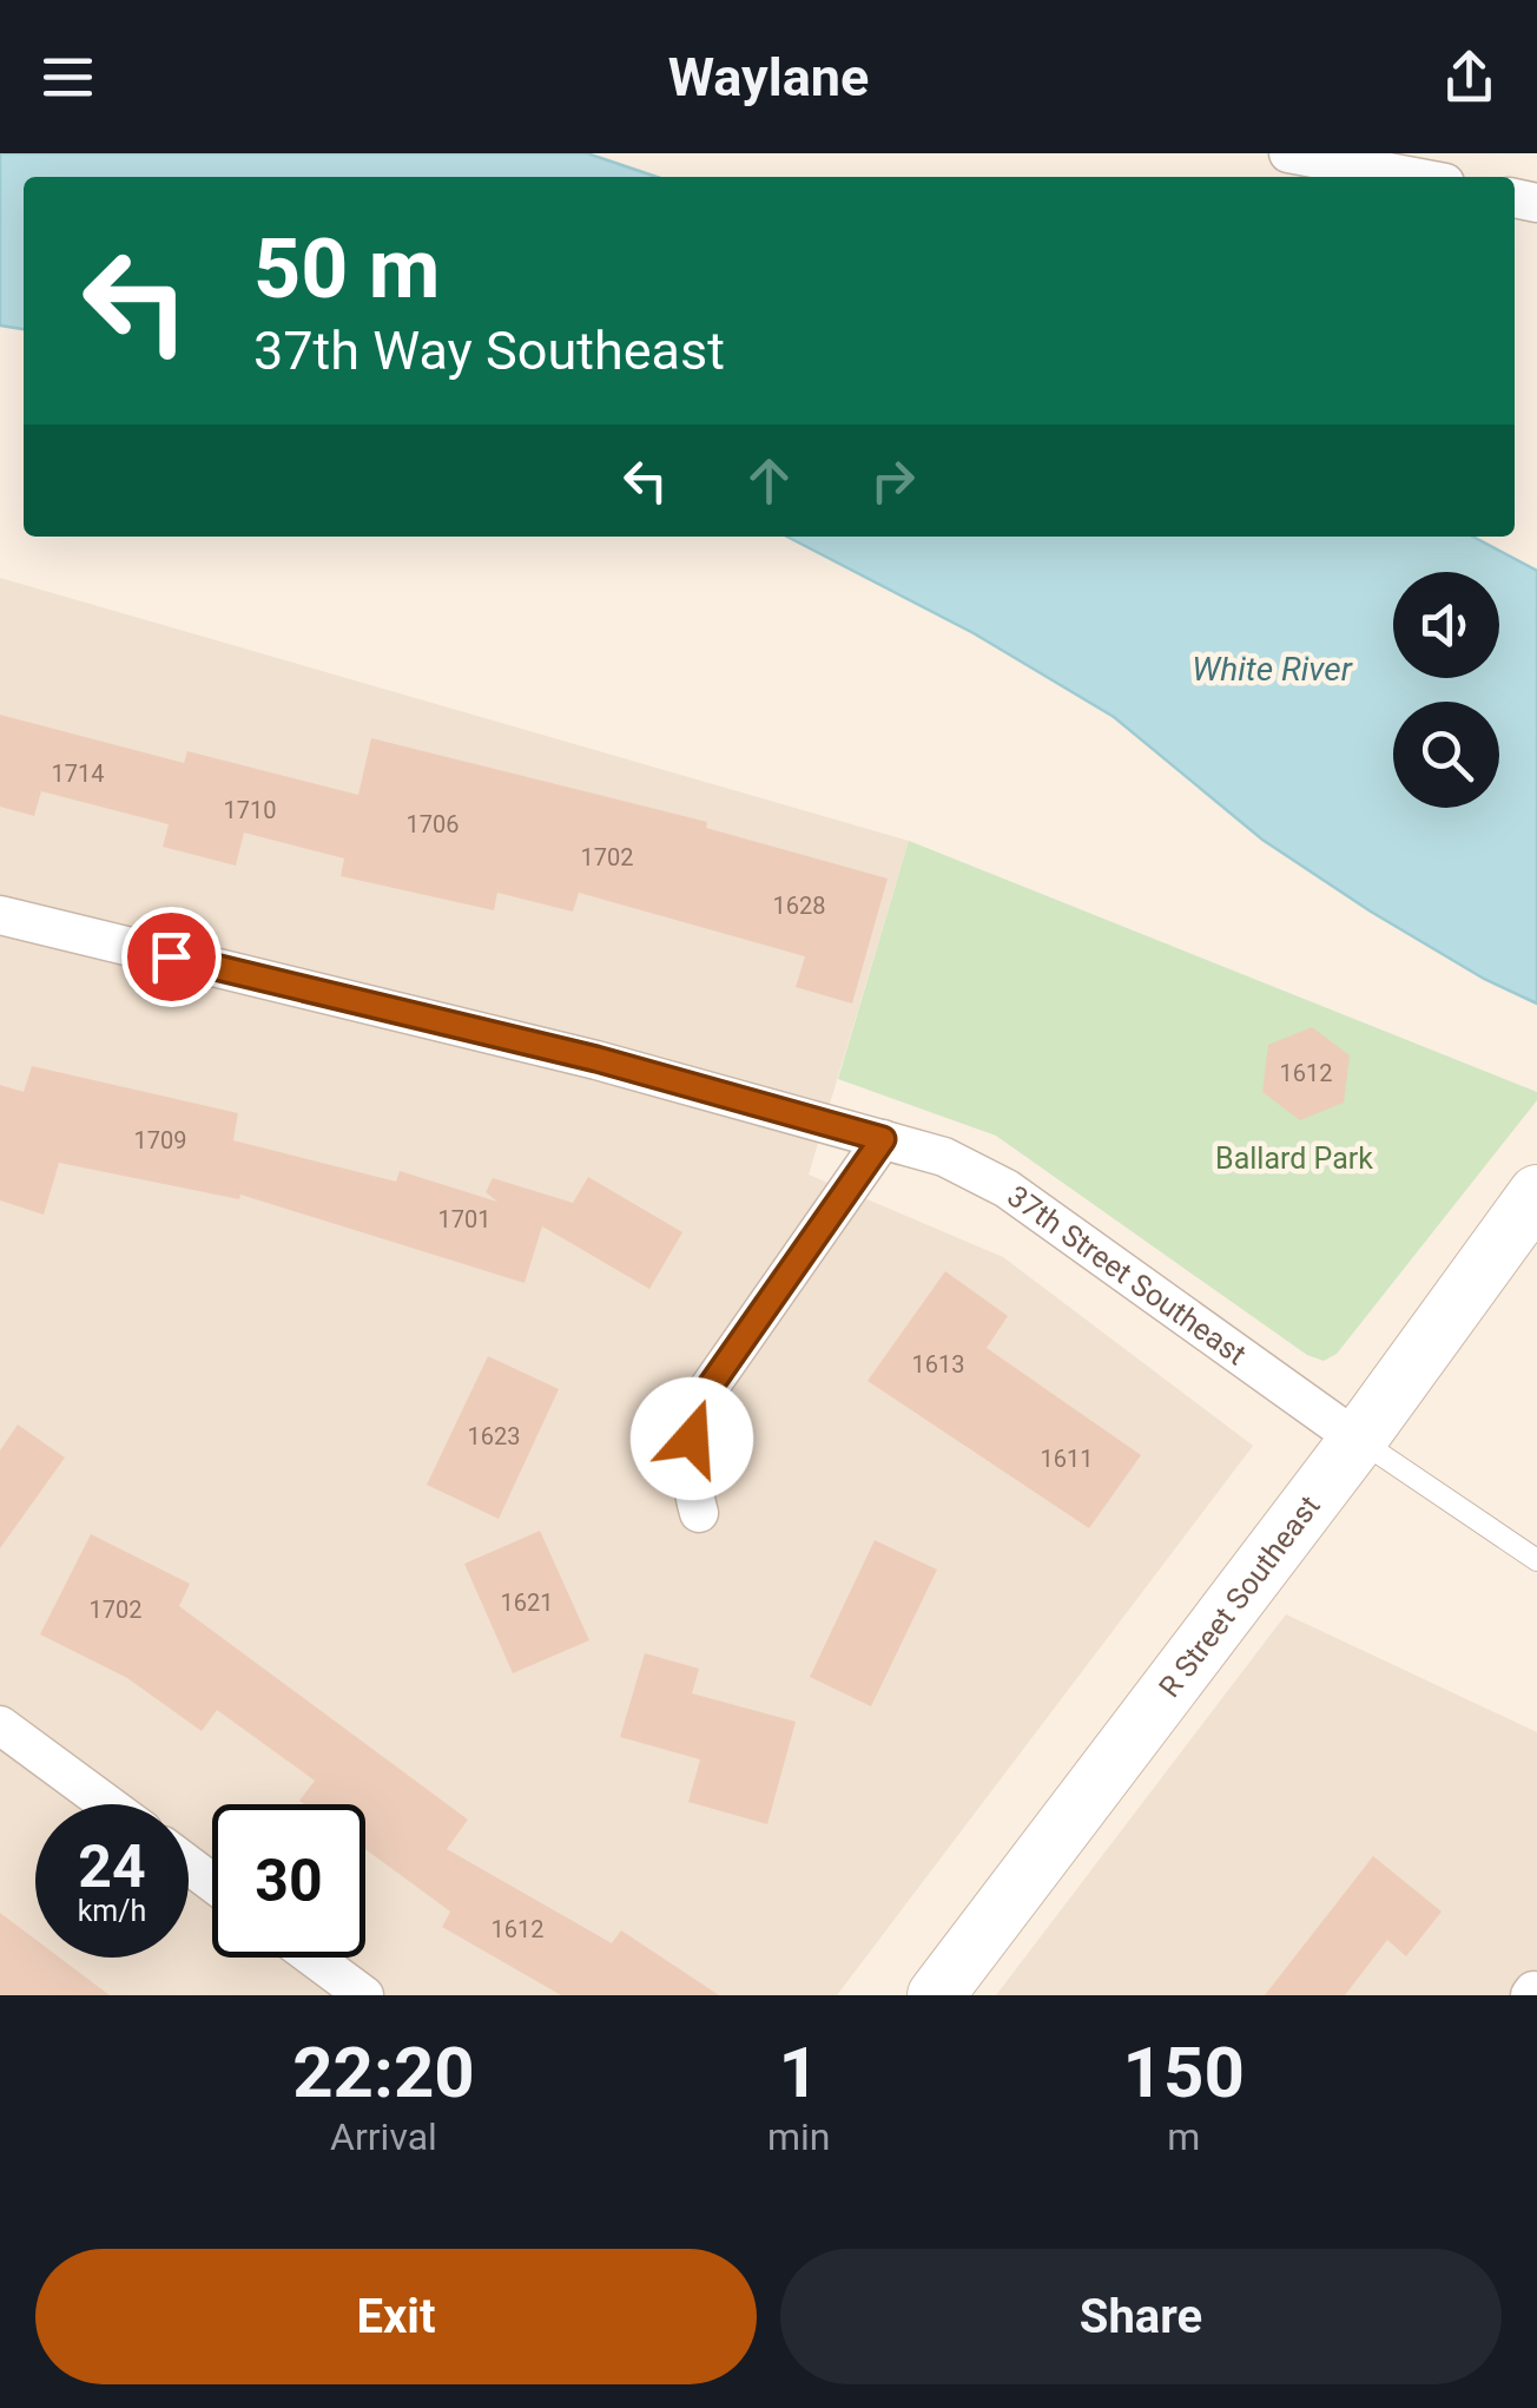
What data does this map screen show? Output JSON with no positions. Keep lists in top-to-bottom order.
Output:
{
  "streets": {
    "street": ["37th Street Southeast", "R Street Southeast"]
  },
  "crossings": [
    ["37th Street Southeast", "R Street Southeast"]
  ],
  "water": ["White River"],
  "parks": ["Ballard Park"],
  "house_numbers": [
    "1714",
    "1710",
    "1706",
    "1702",
    "1628",
    "1612",
    "1709",
    "1701",
    "1613",
    "1623",
    "1611",
    "1621",
    "1702",
    "1612"
  ],
  "page": {
    "header": "Waylane",
    "turn": ["50 m", "37th Way Southeast"],
    "speed": "24 km/h",
    "limit": "30",
    "eta": [
      "22:20",
      "Arrival",
      "1",
      "min",
      "150",
      "m"
    ],
    "buttons": ["Exit", "Share"]
  }
}
